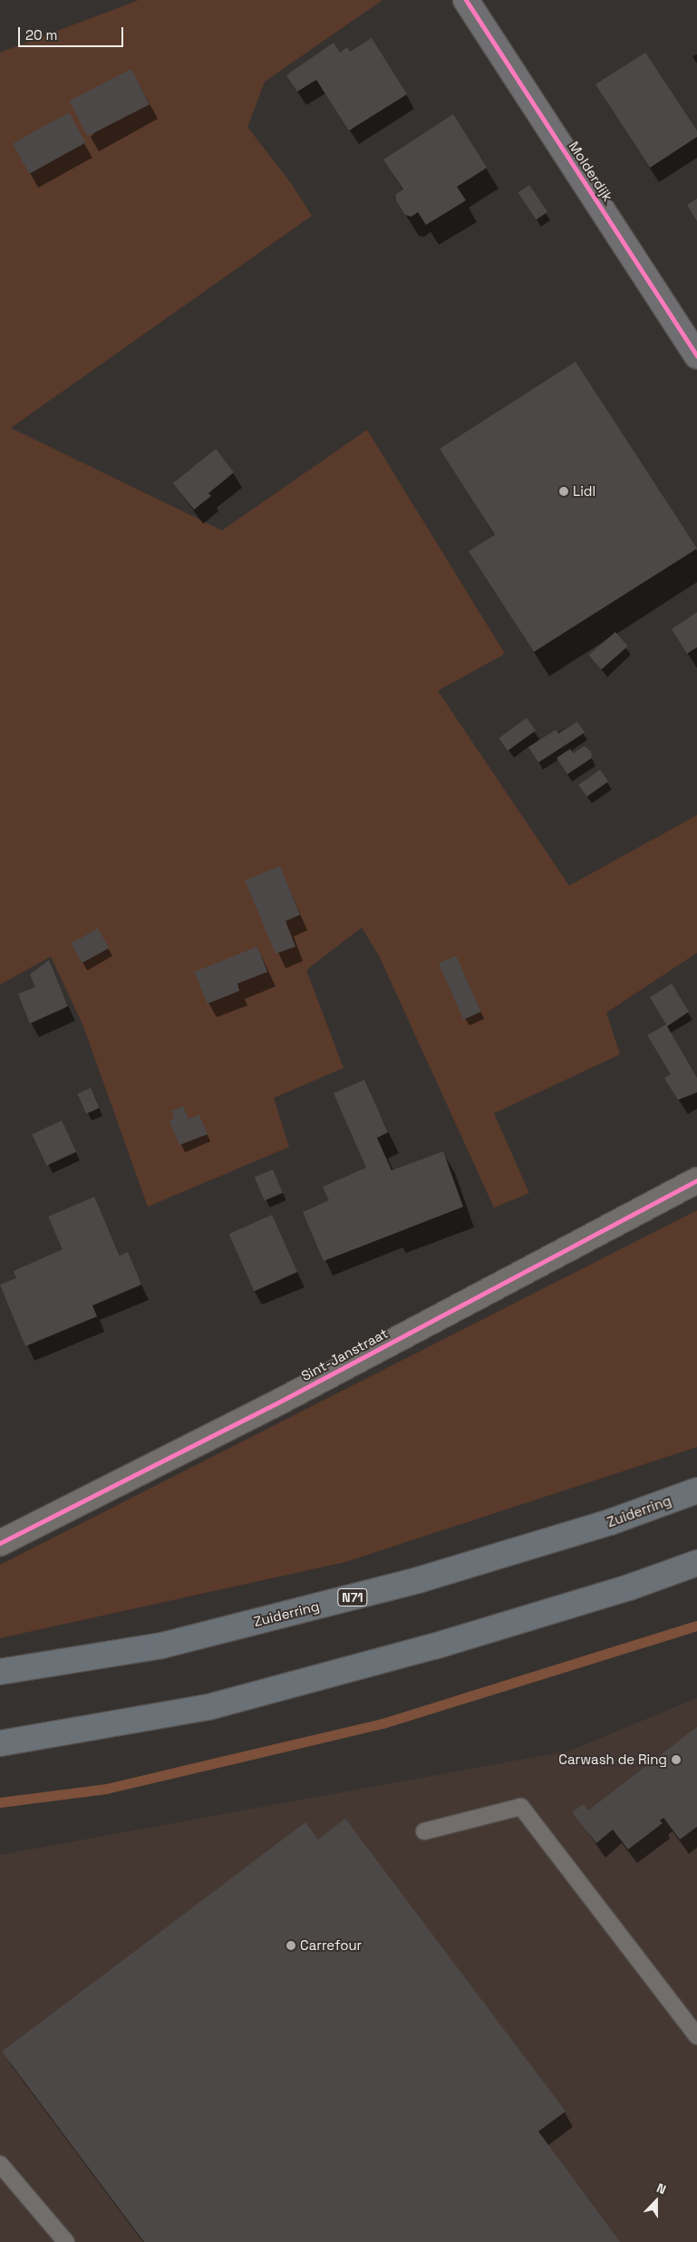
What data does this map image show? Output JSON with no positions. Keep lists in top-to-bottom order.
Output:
{
  "streets": {
    "highway": ["Zuiderring", "N71"],
    "main road": ["Molderdijk"],
    "street": ["Sint-Janstraat"]
  },
  "places": ["Lidl", "Carwash de Ring", "Carrefour"],
  "scale_bar": "20 m",
  "north": "top"
}
